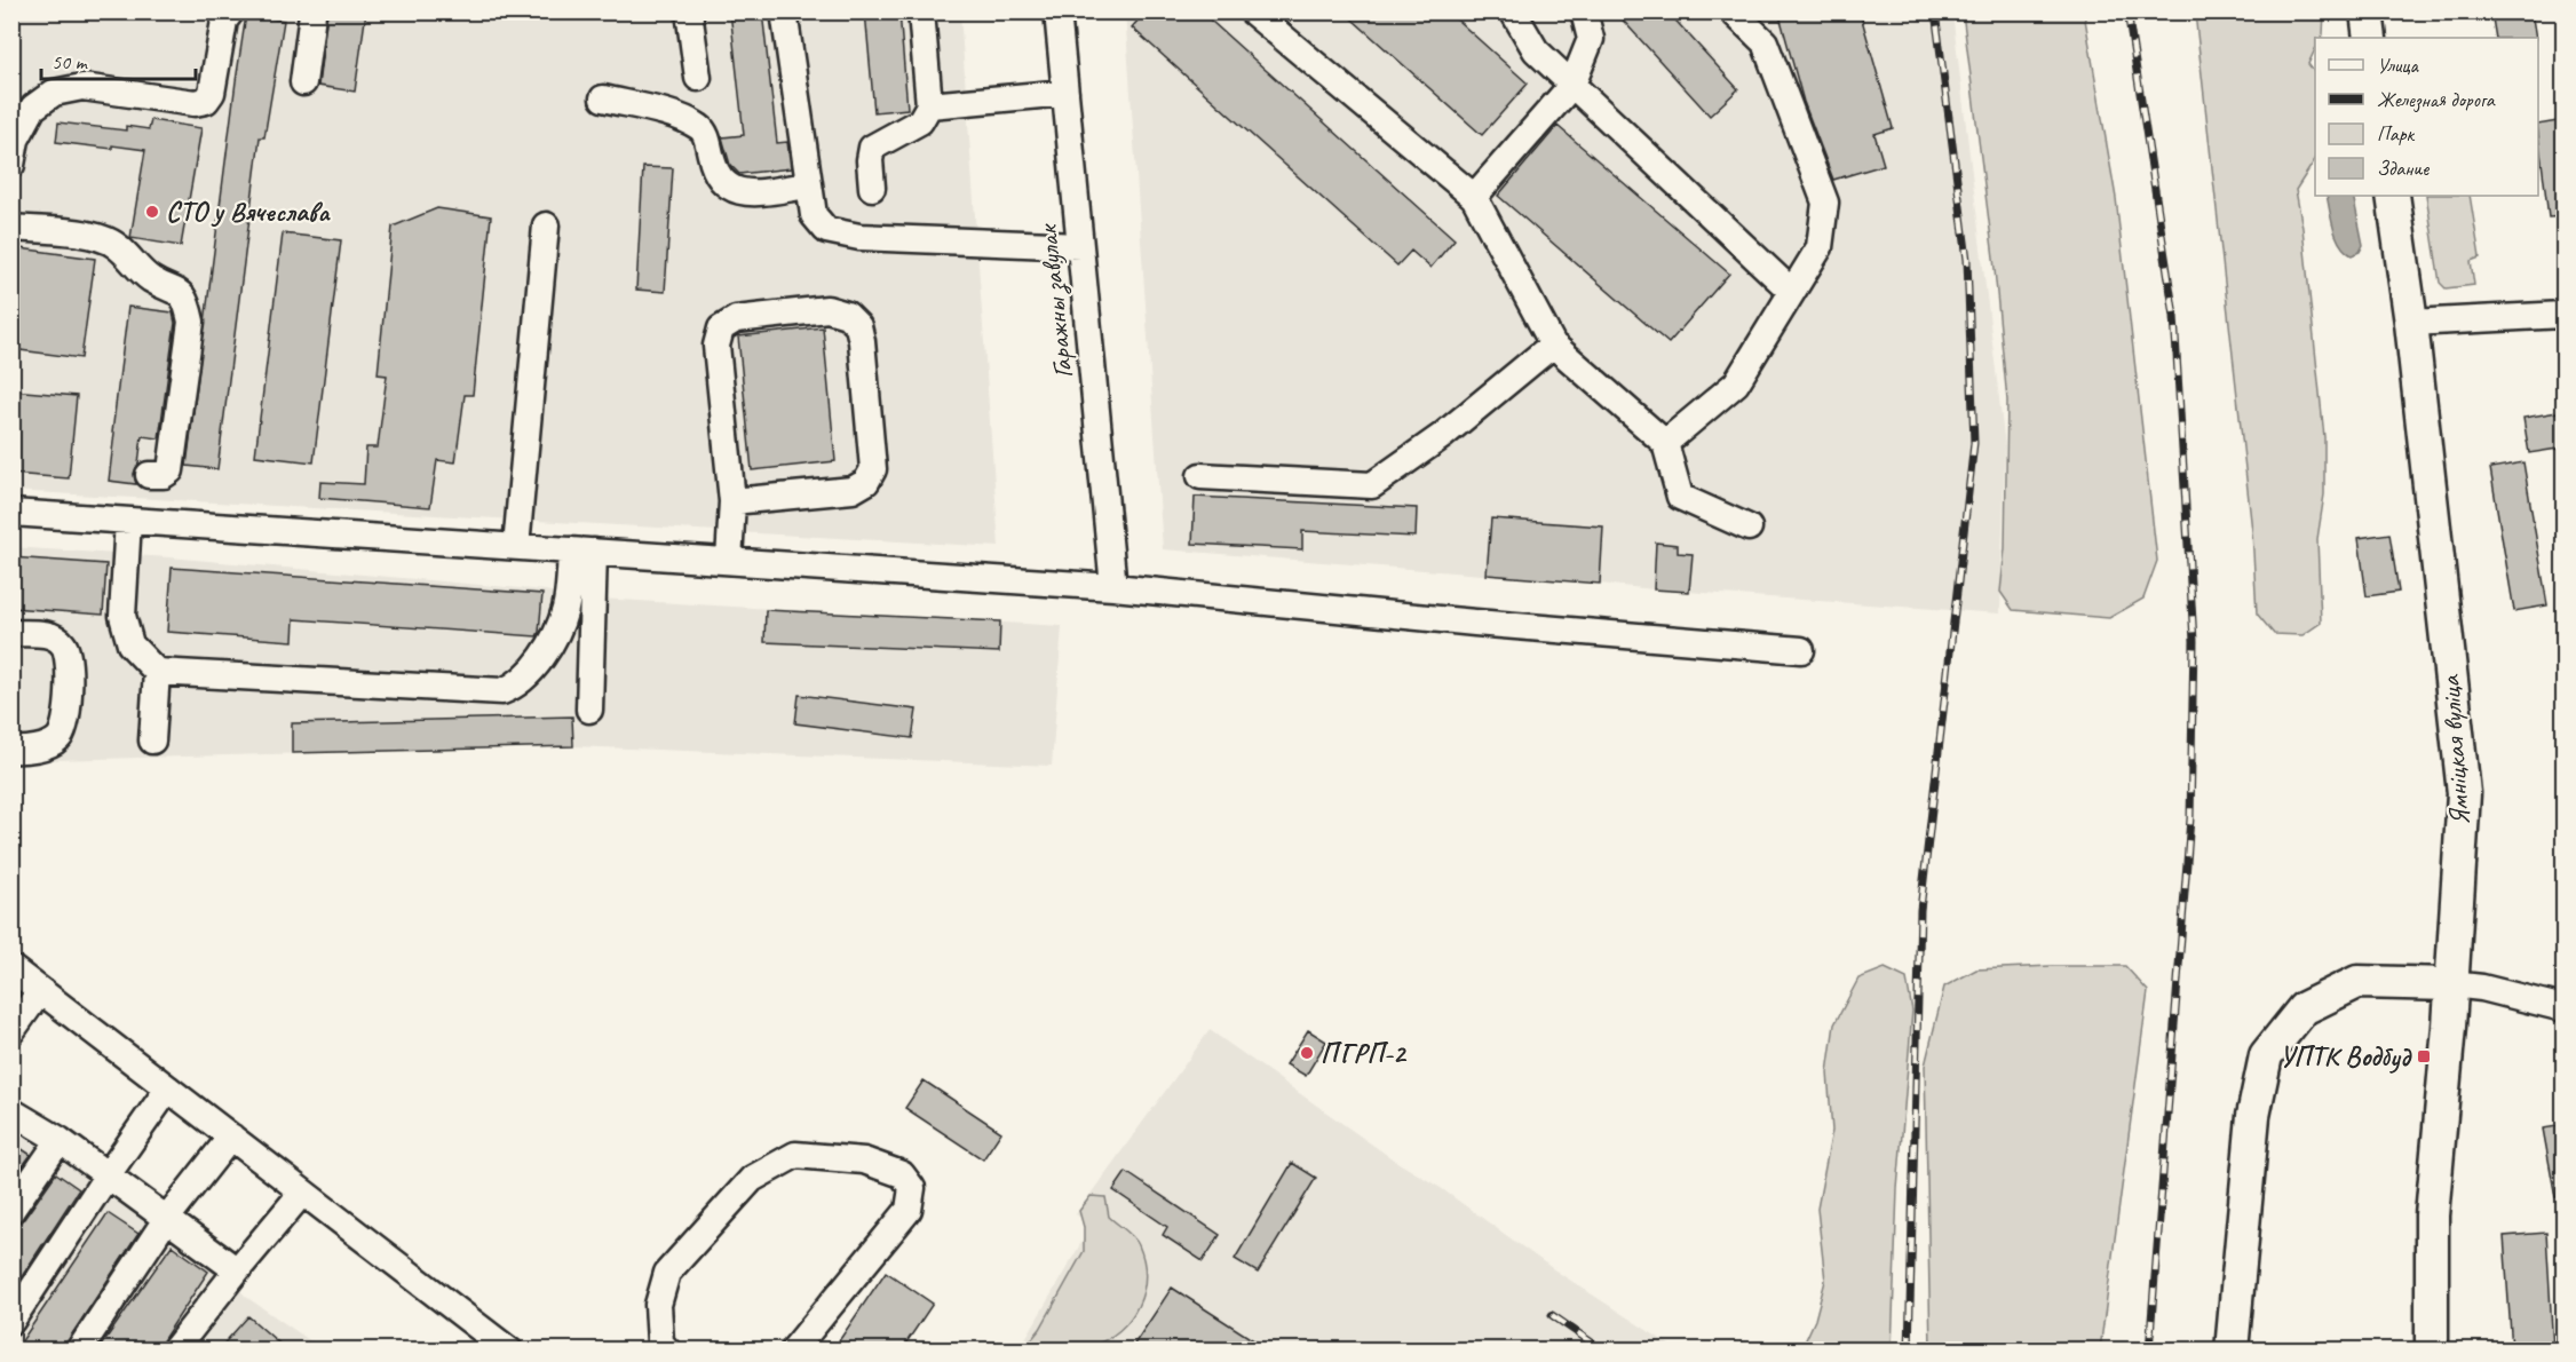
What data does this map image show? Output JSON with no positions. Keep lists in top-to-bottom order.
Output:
{
  "streets": {
    "main road": ["Ямніцкая вуліца"],
    "street": ["Гаражны завулак"]
  },
  "places": {
    "other": ["СТО у Вячеслава", "ПГРП-2"],
    "transit": ["УПТК Водбуд"]
  },
  "legend": [
    "Улица",
    "Железная дорога",
    "Парк",
    "Здание"
  ],
  "scale_bar": "50 m"
}
